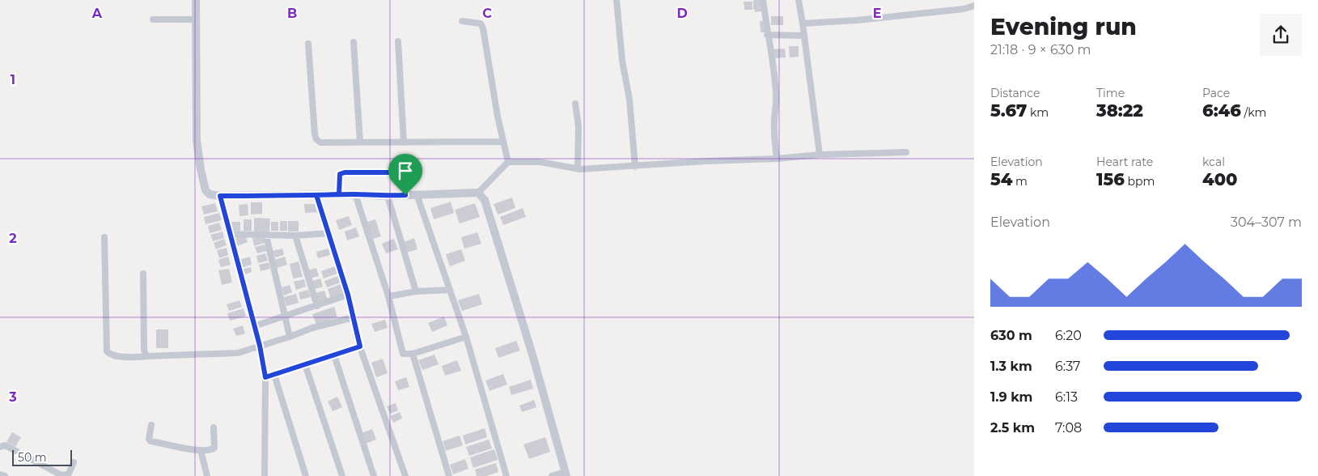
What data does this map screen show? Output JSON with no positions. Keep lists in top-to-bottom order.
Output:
{
  "scale_bar": "50 m",
  "page": {
    "heading": ["Evening run", "21:18 · 9 × 630 m"],
    "stats": [
      ["Distance", "5.67 km"],
      ["Time", "38:22"],
      ["Pace", "6:46 /km"],
      ["Elevation", "54 m"],
      ["Heart rate", "156 bpm"],
      ["kcal", "400"]
    ],
    "chart": ["Elevation", "304–307 m"],
    "list": [
      {
        "name": "630 m",
        "note": "6:20"
      },
      {
        "name": "1.3 km",
        "note": "6:37"
      },
      {
        "name": "1.9 km",
        "note": "6:13"
      },
      {
        "name": "2.5 km",
        "note": "7:08"
      }
    ],
    "scale": "50 m"
  },
  "grid": {
    "columns": [
      "A",
      "B",
      "C",
      "D",
      "E"
    ],
    "rows": ["1", "2", "3"]
  }
}
